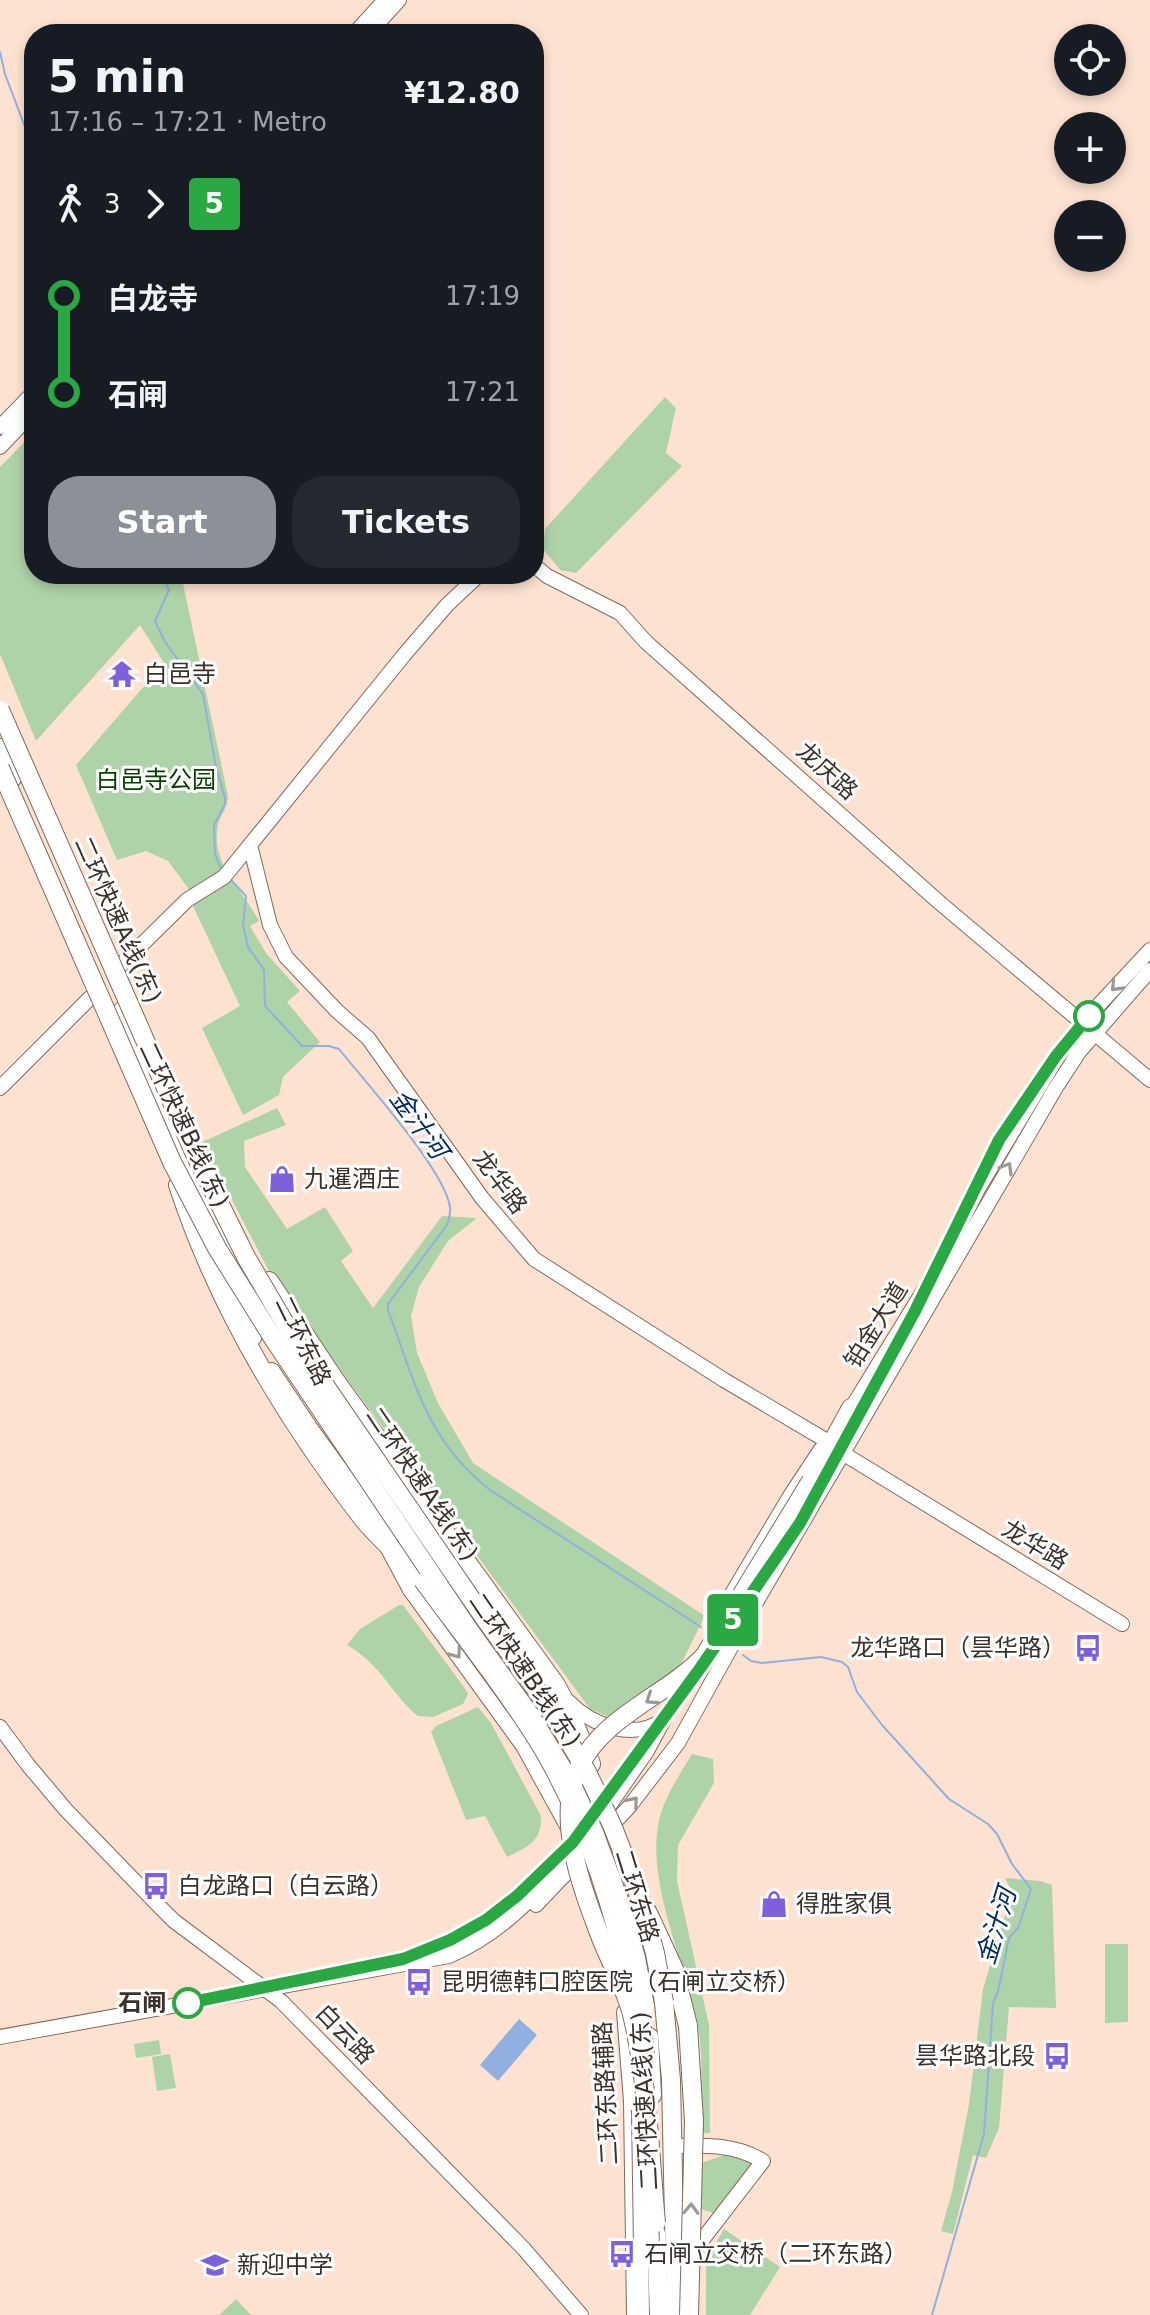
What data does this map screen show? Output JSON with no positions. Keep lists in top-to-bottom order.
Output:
{
  "streets": {
    "highway": ["二环快速A线(东)", "二环快速B线(东)"],
    "main road": [
      "龙庆路",
      "龙华路",
      "铂金大道",
      "二环东路",
      "白云路",
      "二环东路辅路"
    ]
  },
  "crossings": [
    ["龙庆路", "铂金大道"],
    ["二环快速B线(东)", "二环东路"],
    ["龙华路", "铂金大道"],
    ["二环东路", "二环东路辅路"]
  ],
  "water": ["金汁河"],
  "parks": ["白邑寺公园"],
  "places": {
    "temple": ["白邑寺"],
    "shop": ["九暹酒庄", "得胜家俱"],
    "bus stop": [
      "龙华路口（昙华路）",
      "白龙路口（白云路）",
      "昆明德韩口腔医院（石闸立交桥）",
      "昙华路北段",
      "石闸立交桥（二环东路）"
    ],
    "other": ["石闸"],
    "school or university": ["新迎中学"]
  },
  "lines": ["metro line 5"],
  "page": {
    "on_map": "5",
    "map_buttons": ["+", "−"],
    "heading": ["5 min", "17:16 – 17:21 · Metro", "¥12.80"],
    "legs": ["3", "5"],
    "list": [
      {
        "name": "白龙寺",
        "value": "17:19"
      },
      {
        "name": "石闸",
        "value": "17:21"
      }
    ],
    "buttons": ["Start", "Tickets"]
  }
}
